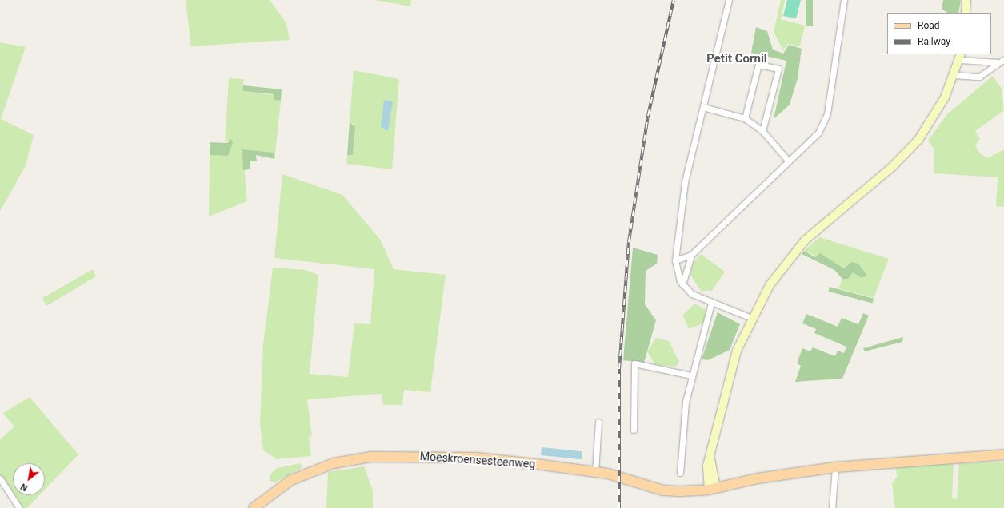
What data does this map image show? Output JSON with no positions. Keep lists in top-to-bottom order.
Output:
{
  "streets": {
    "main road": ["Moeskroensesteenweg"]
  },
  "districts": ["Petit Cornil"],
  "legend": ["Road", "Railway"],
  "north": "bottom left"
}
